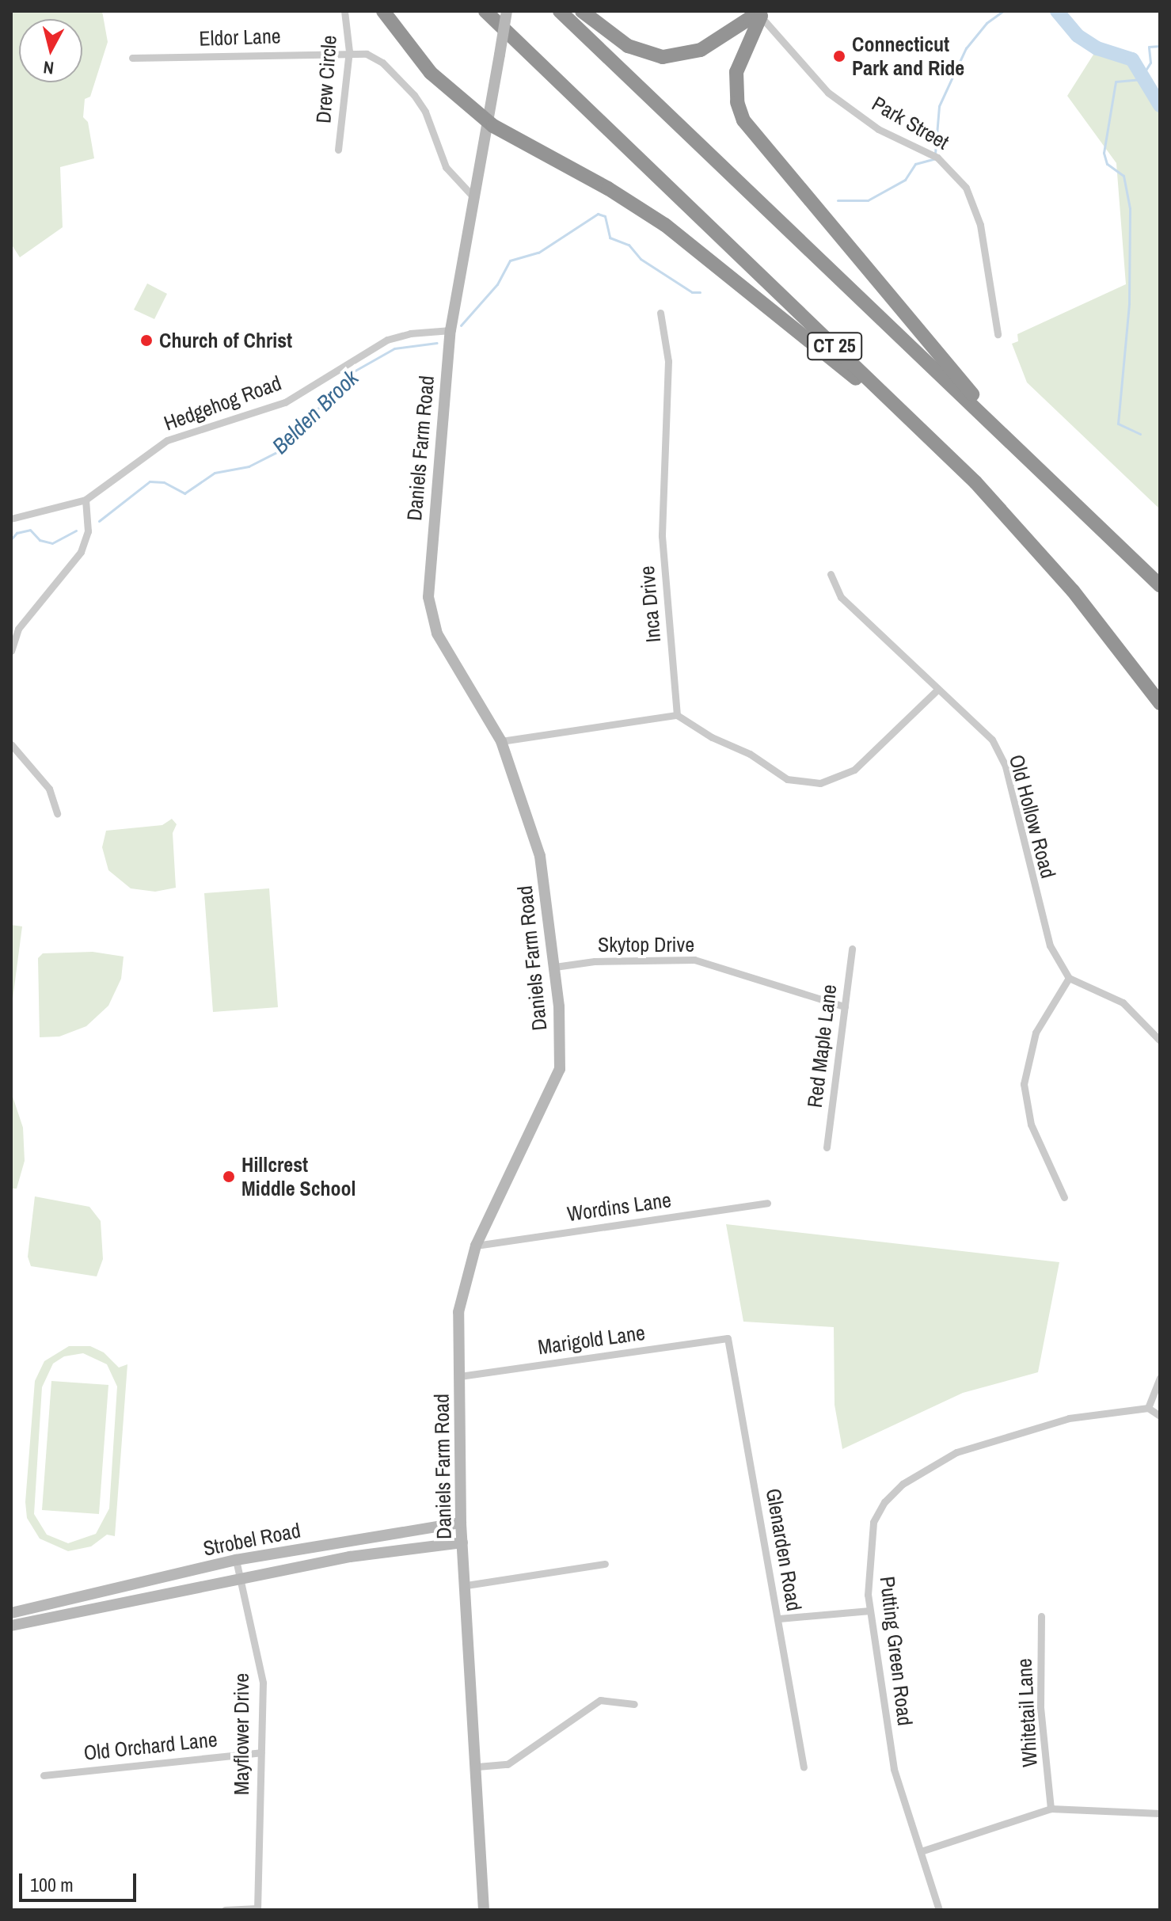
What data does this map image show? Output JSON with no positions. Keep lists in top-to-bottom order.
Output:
{
  "streets": {
    "highway": ["CT 25"],
    "main road": ["Daniels Farm Road", "Strobel Road"],
    "street": [
      "Eldor Lane",
      "Drew Circle",
      "Park Street",
      "Hedgehog Road",
      "Inca Drive",
      "Old Hollow Road",
      "Skytop Drive",
      "Red Maple Lane",
      "Wordins Lane",
      "Marigold Lane",
      "Glenarden Road",
      "Putting Green Road",
      "Whitetail Lane",
      "Mayflower Drive",
      "Old Orchard Lane"
    ]
  },
  "crossings": [
    ["Eldor Lane", "Drew Circle"],
    ["Hedgehog Road", "Daniels Farm Road"],
    ["Daniels Farm Road", "Skytop Drive"],
    ["Daniels Farm Road", "Wordins Lane"],
    ["Daniels Farm Road", "Marigold Lane"],
    ["Daniels Farm Road", "Strobel Road"],
    ["Skytop Drive", "Red Maple Lane"],
    ["Marigold Lane", "Glenarden Road"],
    ["Strobel Road", "Mayflower Drive"],
    ["Mayflower Drive", "Old Orchard Lane"]
  ],
  "water": ["Belden Brook"],
  "places": ["Connecticut Park and Ride", "Church of Christ", "Hillcrest Middle School"],
  "scale_bar": "100 m",
  "north": "bottom"
}
